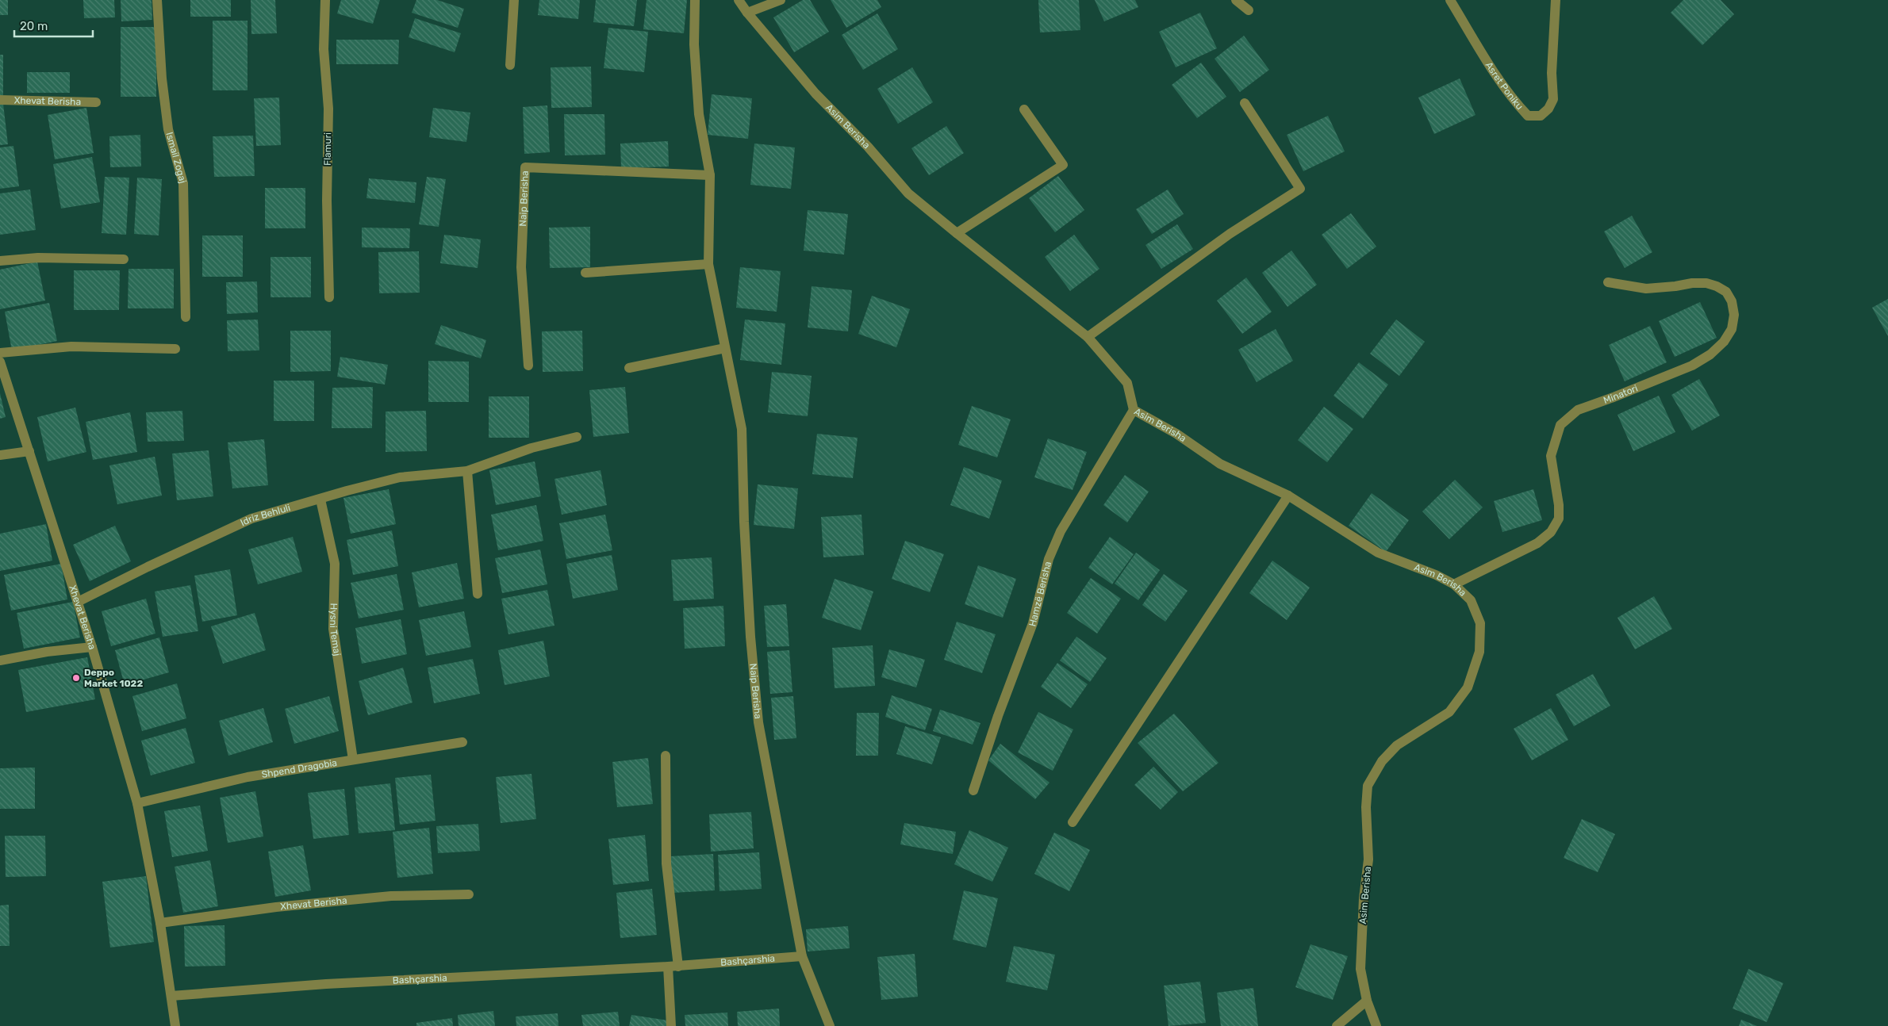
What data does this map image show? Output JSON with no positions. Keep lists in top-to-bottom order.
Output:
{
  "streets": {
    "street": [
      "Asret Poniku",
      "Xhevat Berisha",
      "Asim Berisha",
      "Flamuri",
      "Ismail Zogaj",
      "Naip Berisha",
      "Minatori",
      "Idriz Behluli",
      "Hamzë Berisha",
      "Hysni Temaj",
      "Shpend Dragobia",
      "Bashçarshia"
    ]
  },
  "crossings": [
    ["Xhevat Berisha", "Idriz Behluli"],
    ["Xhevat Berisha", "Shpend Dragobia"],
    ["Xhevat Berisha", "Bashçarshia"],
    ["Asim Berisha", "Minatori"],
    ["Asim Berisha", "Hamzë Berisha"],
    ["Naip Berisha", "Bashçarshia"],
    ["Idriz Behluli", "Hysni Temaj"],
    ["Hysni Temaj", "Shpend Dragobia"]
  ],
  "places": ["Deppo Market 1022"],
  "scale_bar": "20 m"
}
